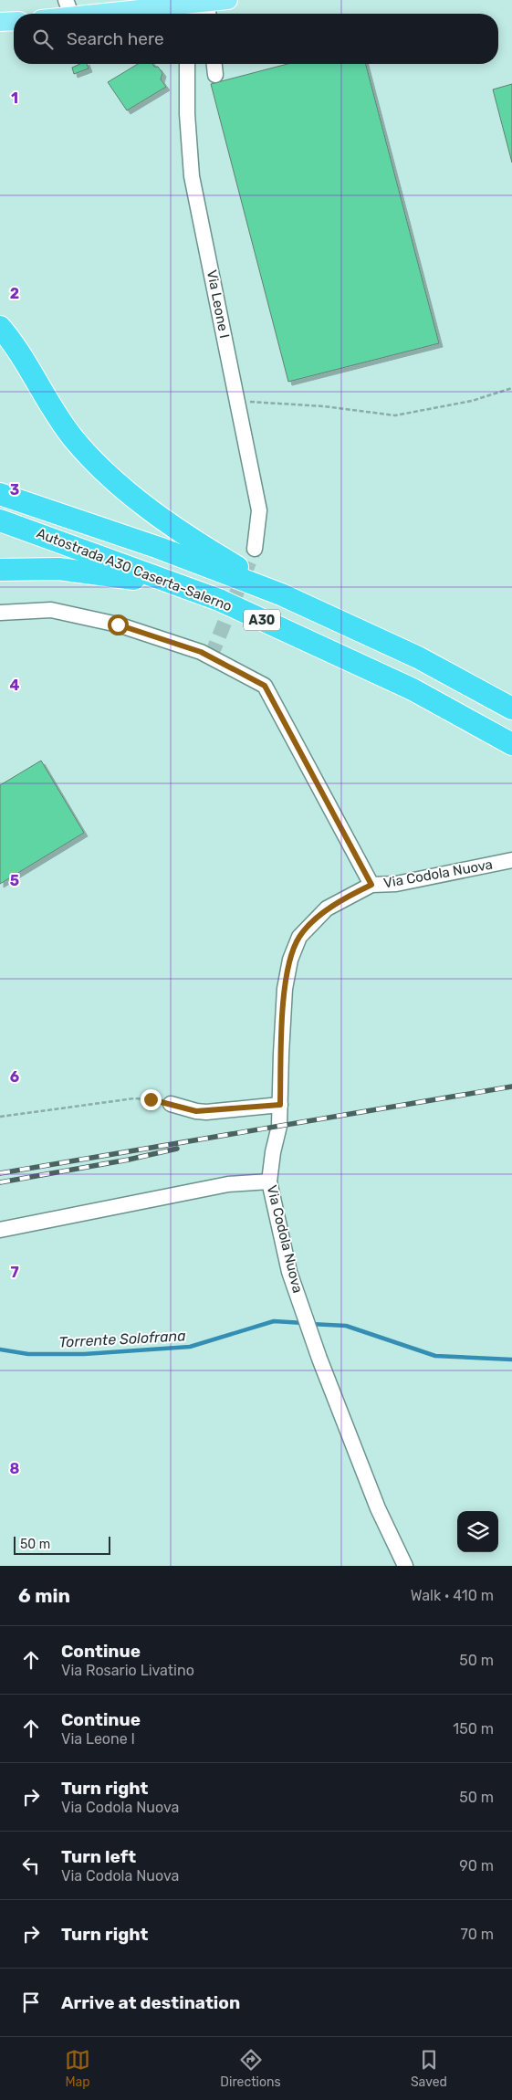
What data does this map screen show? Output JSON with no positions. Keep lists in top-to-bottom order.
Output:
{
  "streets": {
    "highway": ["Autostrada A30 Caserta-Salerno", "A30"],
    "street": ["Via Leone I", "Via Codola Nuova"]
  },
  "water": ["Torrente Solofrana"],
  "scale_bar": "50 m",
  "page": {
    "search": "Search here",
    "scale": "50 m",
    "heading": ["6 min", "Walk · 410 m"],
    "list": [
      ["Continue", "Via Rosario Livatino", "50 m"],
      ["Continue", "Via Leone I", "150 m"],
      ["Turn right", "Via Codola Nuova", "50 m"],
      ["Turn left", "Via Codola Nuova", "90 m"],
      ["Turn right", "70 m"],
      "Arrive at destination"
    ],
    "nav": ["Map", "Directions", "Saved"]
  },
  "grid": {
    "rows": [
      "1",
      "2",
      "3",
      "4",
      "5",
      "6",
      "7",
      "8"
    ]
  }
}
